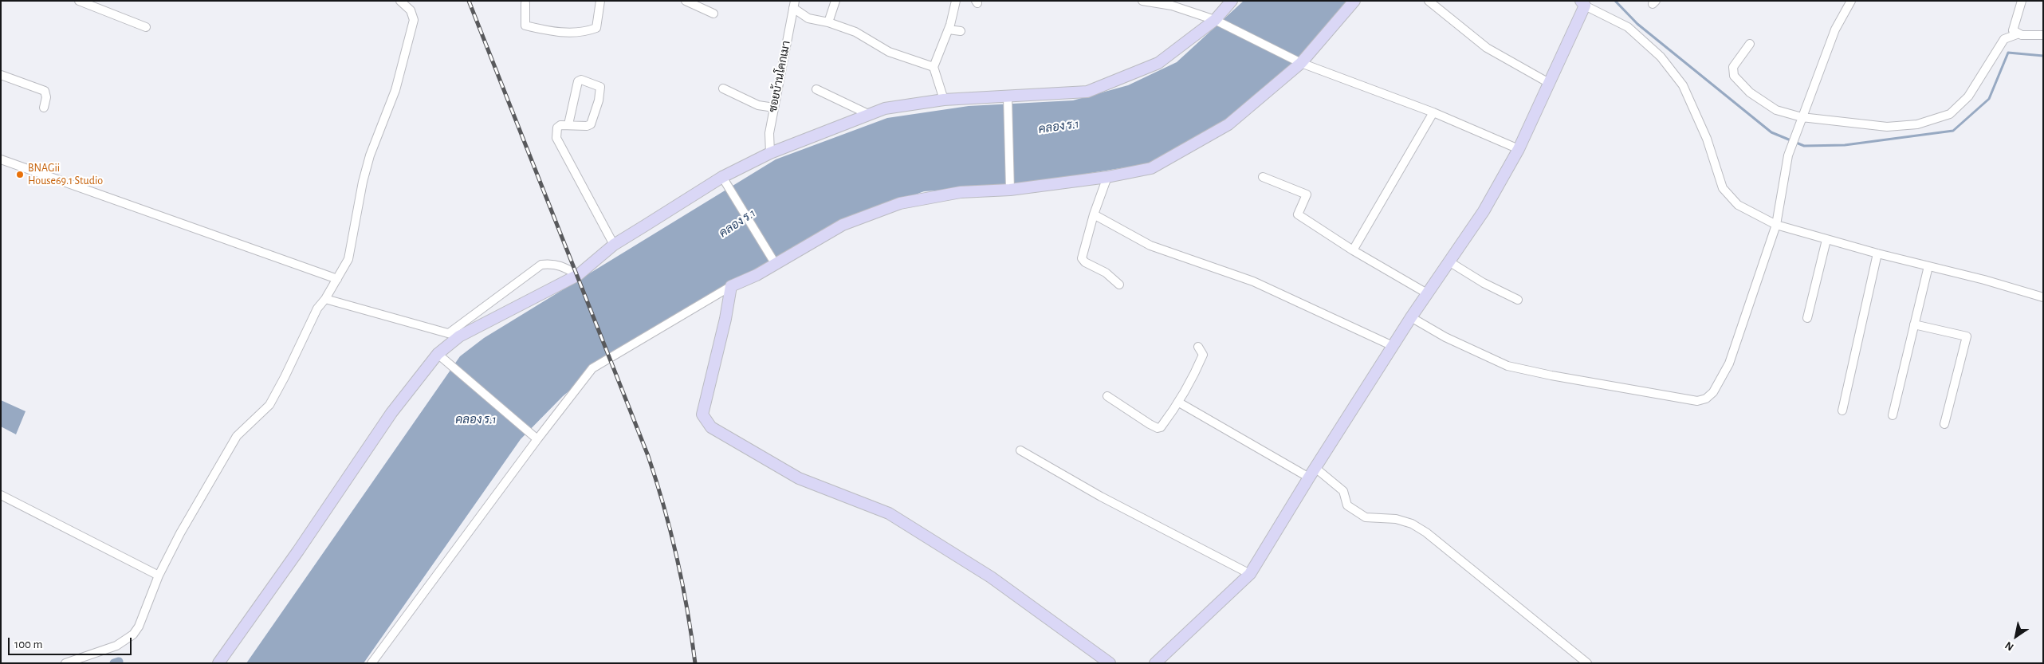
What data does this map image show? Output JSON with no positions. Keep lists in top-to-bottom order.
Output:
{
  "streets": {
    "street": ["ซอยบ้านโคกเมา"]
  },
  "water": ["คลอง ร.1"],
  "places": ["BNAGii House69.1 Studio"],
  "scale_bar": "100 m",
  "north": "bottom left"
}
